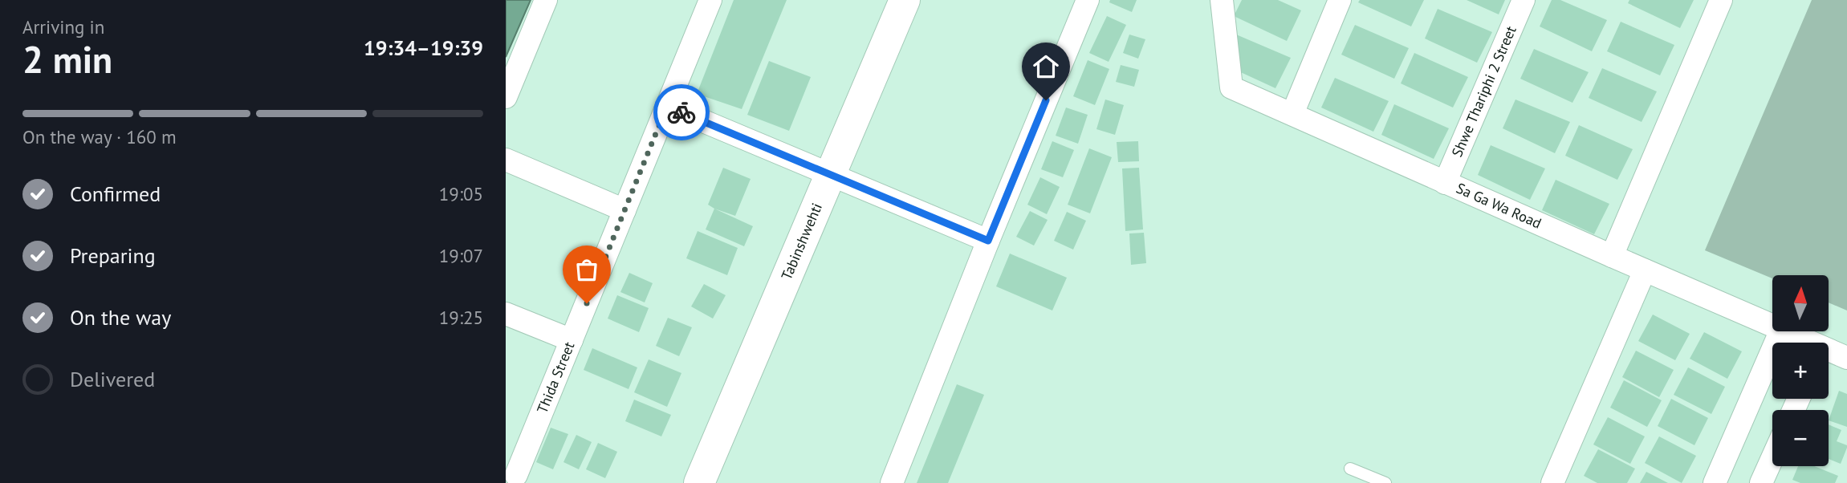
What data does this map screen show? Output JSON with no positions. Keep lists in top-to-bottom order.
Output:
{
  "streets": {
    "main road": ["Tabinshwehti"],
    "street": ["Shwe Thariphi 2 Street", "Sa Ga Wa Road", "Thida Street"]
  },
  "crossings": [
    ["Shwe Thariphi 2 Street", "Sa Ga Wa Road"]
  ],
  "north": "top",
  "page": {
    "heading": ["2 min", "Arriving in", "19:34–19:39"],
    "bar": "On the way · 160 m",
    "list": [
      ["Confirmed", "19:05"],
      ["Preparing", "19:07"],
      ["On the way", "19:25"],
      "Delivered"
    ],
    "map_buttons": ["+", "−"]
  }
}
